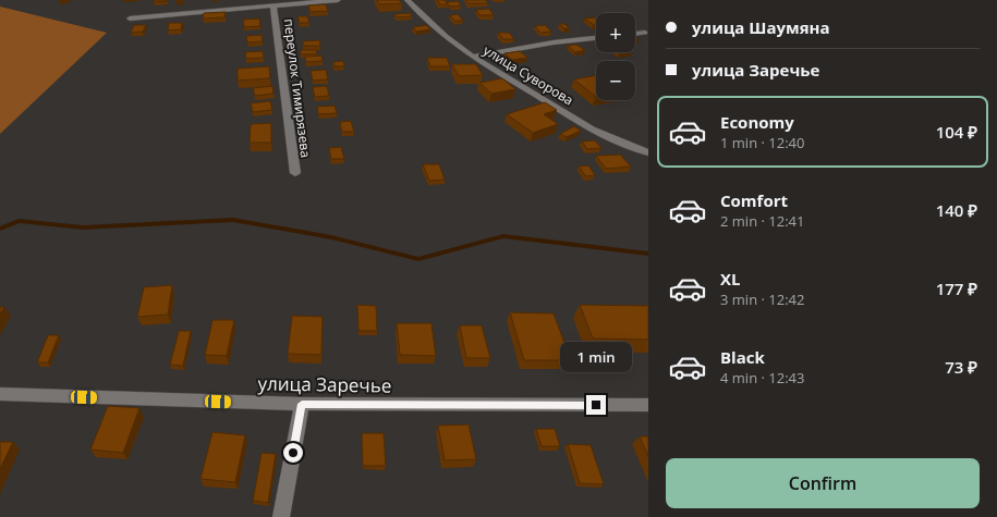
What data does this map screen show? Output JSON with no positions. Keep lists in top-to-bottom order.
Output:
{
  "streets": {
    "street": ["улица Суворова", "переулок Тимирязева", "улица Заречье"]
  },
  "page": {
    "banner": ["улица Шаумяна", "улица Заречье"],
    "map_buttons": ["+", "−"],
    "list": [
      {
        "name": "Economy",
        "note": "1 min · 12:40",
        "value": "104 ₽"
      },
      {
        "name": "Comfort",
        "note": "2 min · 12:41",
        "value": "140 ₽"
      },
      {
        "name": "XL",
        "note": "3 min · 12:42",
        "value": "177 ₽"
      },
      {
        "name": "Black",
        "note": "4 min · 12:43",
        "value": "73 ₽"
      }
    ],
    "bubble": "1 min",
    "buttons": "Confirm"
  }
}
